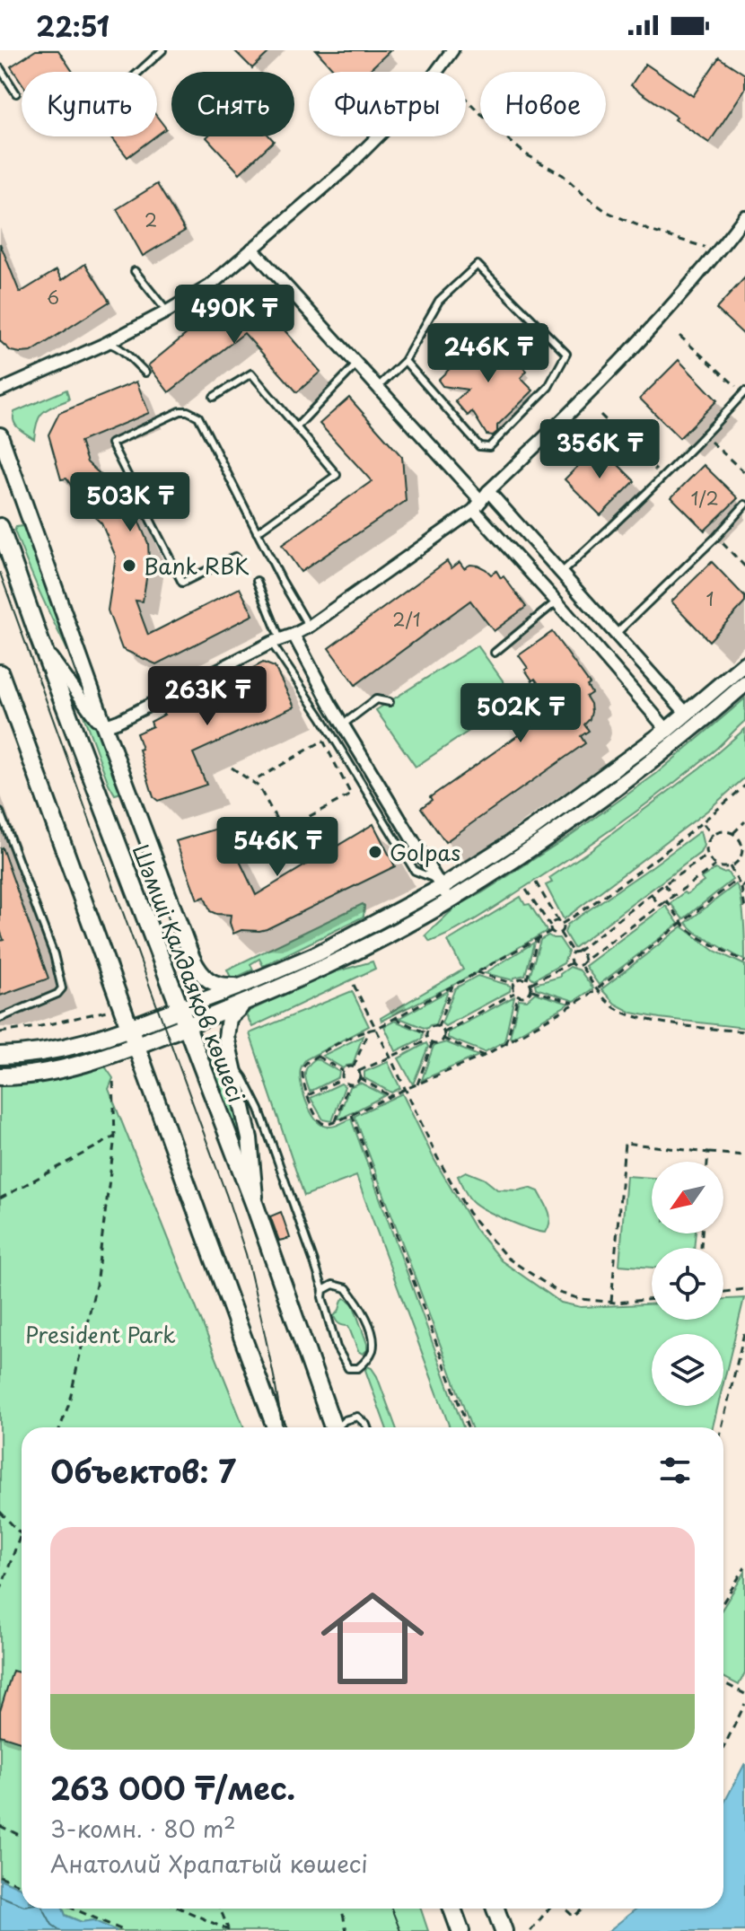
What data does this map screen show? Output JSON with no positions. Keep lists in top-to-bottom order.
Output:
{
  "streets": {
    "main road": ["Шәмші Қалдаяқов көшесі"]
  },
  "parks": ["President Park"],
  "places": ["Bank RBK", "Golpas"],
  "house_numbers": [
    "2",
    "6",
    "1/2",
    "1",
    "2/1"
  ],
  "north": "bottom left",
  "page": {
    "status": "22:51",
    "chip": [
      "Купить",
      "Снять",
      "Фильтры",
      "Новое"
    ],
    "price": [
      "490K ₸",
      "246K ₸",
      "356K ₸",
      "503K ₸",
      "263K ₸",
      "502K ₸",
      "546K ₸"
    ],
    "heading": "Объектов: 7",
    "list": [
      {
        "name": "263 000 ₸/мес.",
        "note": "3-комн. · 80 m² · Анатолий Храпатый көшесі"
      }
    ]
  }
}
